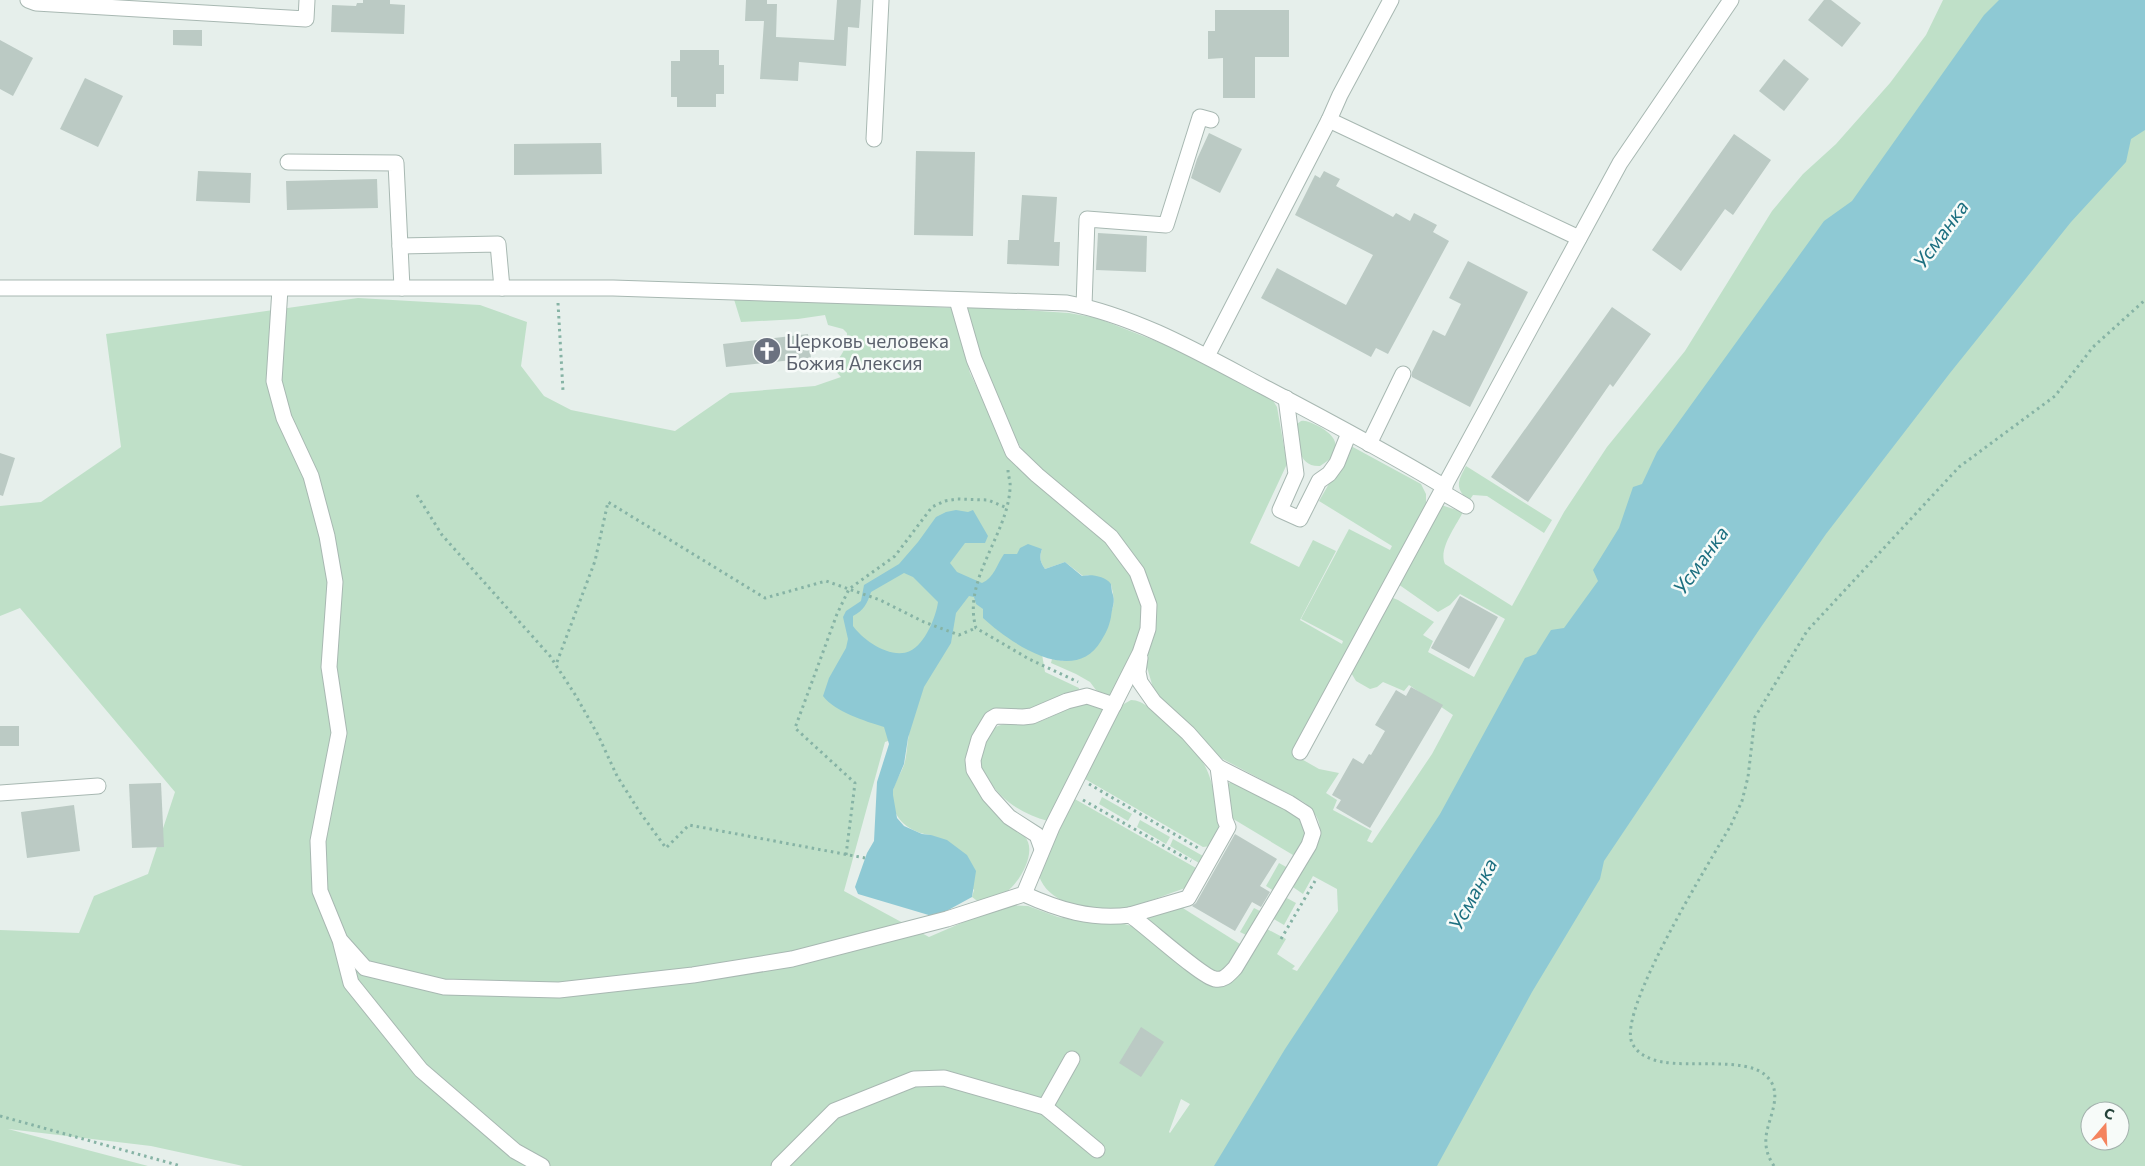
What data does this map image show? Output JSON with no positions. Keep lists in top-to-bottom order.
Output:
{
  "water": ["Усманка"],
  "places": {
    "church": ["Церковь человека Божия Алексия"]
  },
  "north": "top"
}
